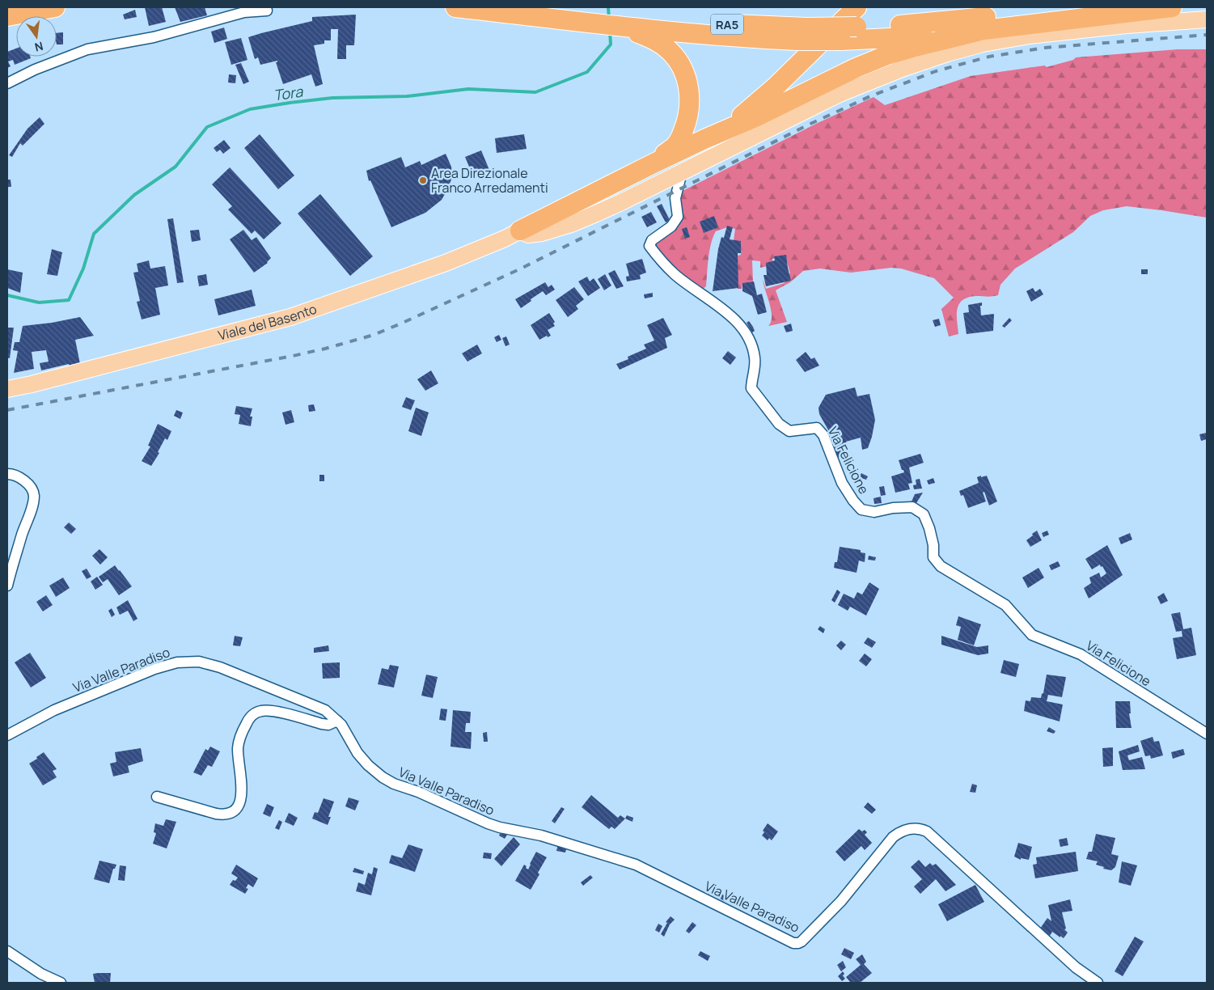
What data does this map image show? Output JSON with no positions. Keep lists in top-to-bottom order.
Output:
{
  "streets": {
    "highway": ["RA5"],
    "main road": ["Viale del Basento"],
    "street": ["Via Felicione", "Via Valle Paradiso"]
  },
  "water": ["Tora"],
  "places": ["Area Direzionale Franco Arredamenti"],
  "north": "bottom"
}
